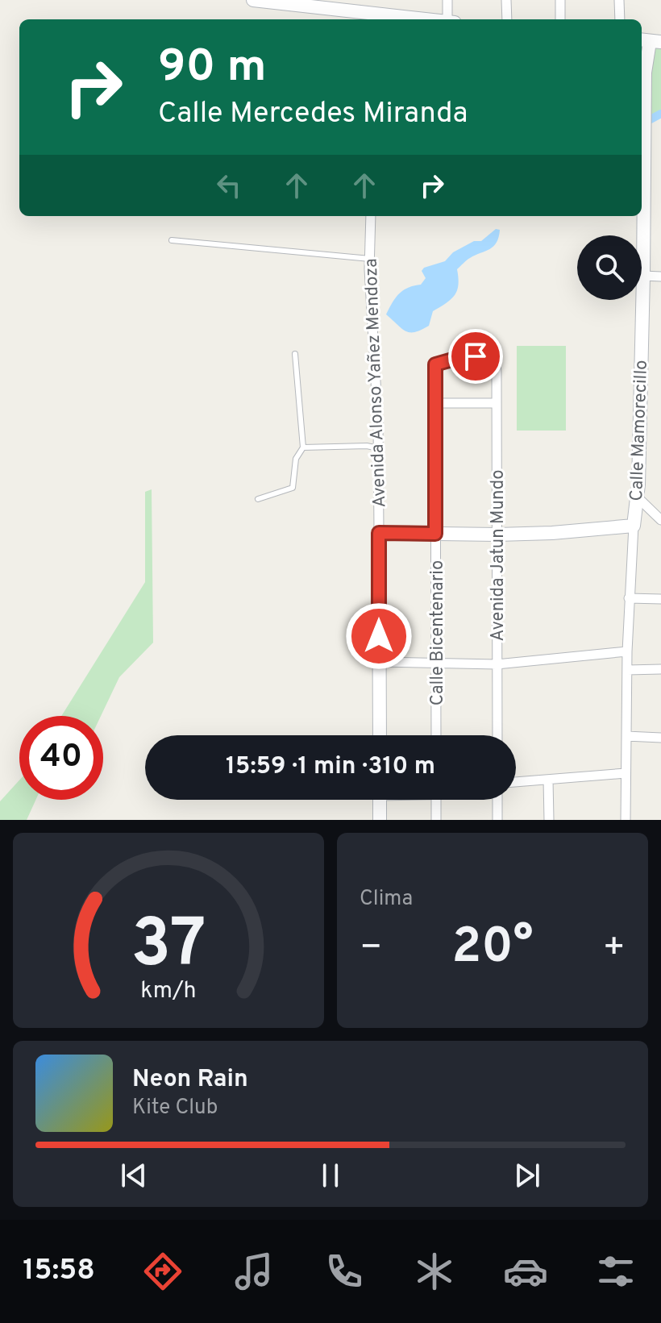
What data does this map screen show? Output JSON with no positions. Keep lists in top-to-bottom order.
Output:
{
  "streets": {
    "street": [
      "Avenida Alonso Yañez Mendoza",
      "Calle Mamorecillo",
      "Avenida Jatun Mundo",
      "Calle Bicentenario"
    ]
  },
  "crossings": [
    ["Avenida Jatun Mundo", "Calle Bicentenario"]
  ],
  "page": {
    "turn": ["90 m", "Calle Mercedes Miranda"],
    "limit": "40",
    "trip": "15:59 · 1 min · 310 m",
    "tile": "Clima",
    "heat": ["−", "20°", "+"],
    "song": ["Neon Rain", "Kite Club"],
    "tabs": "15:58",
    "gauge": ["37", "km/h"]
  }
}
